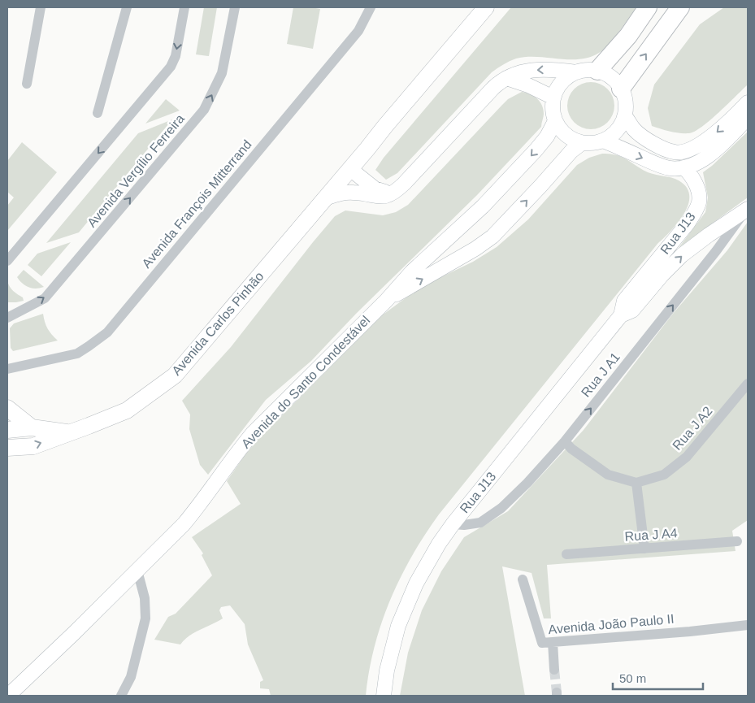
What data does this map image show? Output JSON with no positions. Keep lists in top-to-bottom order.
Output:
{
  "streets": {
    "main road": ["Rua J13", "Avenida Carlos Pinhão", "Avenida do Santo Condestável"],
    "street": [
      "Avenida Vergílio Ferreira",
      "Avenida François Mitterrand",
      "Rua J A1",
      "Rua J A2",
      "Rua J A4",
      "Avenida João Paulo II"
    ]
  },
  "crossings": [
    ["Rua J13", "Rua J A1"]
  ],
  "one_way": ["Rua J A1"],
  "scale_bar": "50 m"
}
